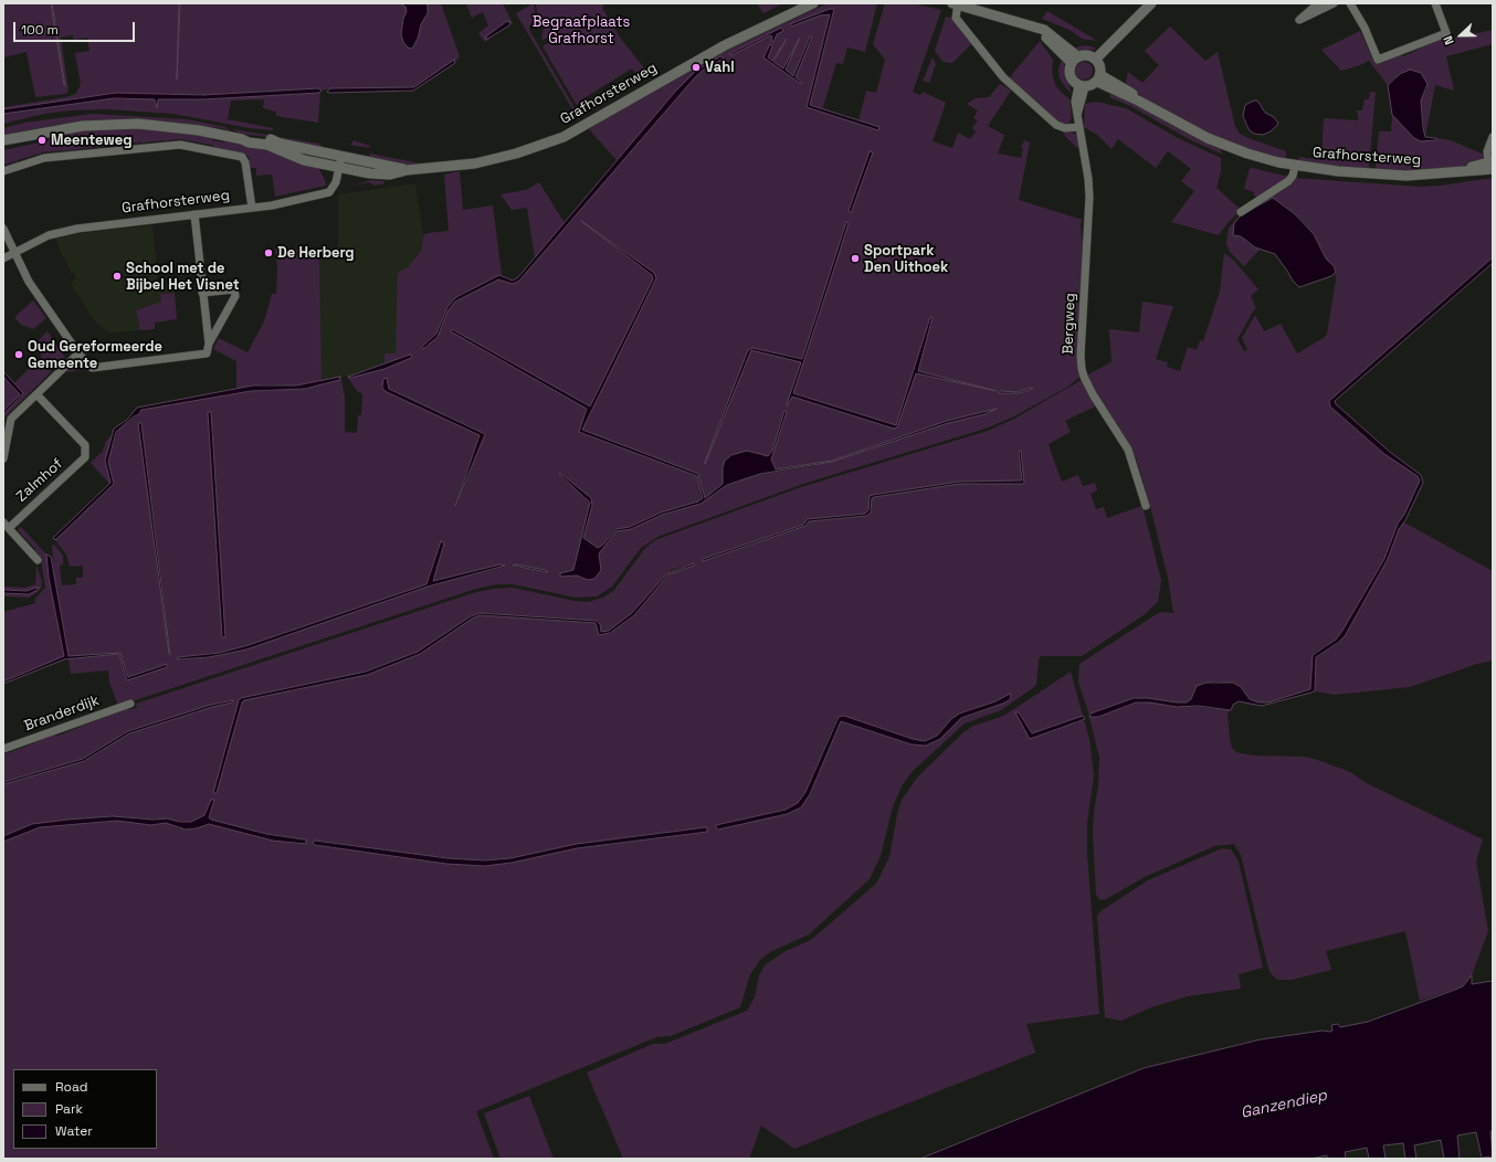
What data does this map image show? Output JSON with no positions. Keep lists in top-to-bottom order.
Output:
{
  "streets": {
    "main road": ["Grafhorsterweg"],
    "street": ["Bergweg", "Zalmhof", "Branderdijk"]
  },
  "crossings": [
    ["Grafhorsterweg", "Bergweg"]
  ],
  "water": ["Ganzendiep"],
  "parks": ["Begraafplaats Grafhorst"],
  "places": [
    "Vahl",
    "Meenteweg",
    "De Herberg",
    "Sportpark Den Uithoek",
    "School met de Bijbel Het Visnet",
    "Oud Gereformeerde Gemeente"
  ],
  "legend": ["Road", "Park", "Water"],
  "scale_bar": "100 m",
  "north": "left"
}
